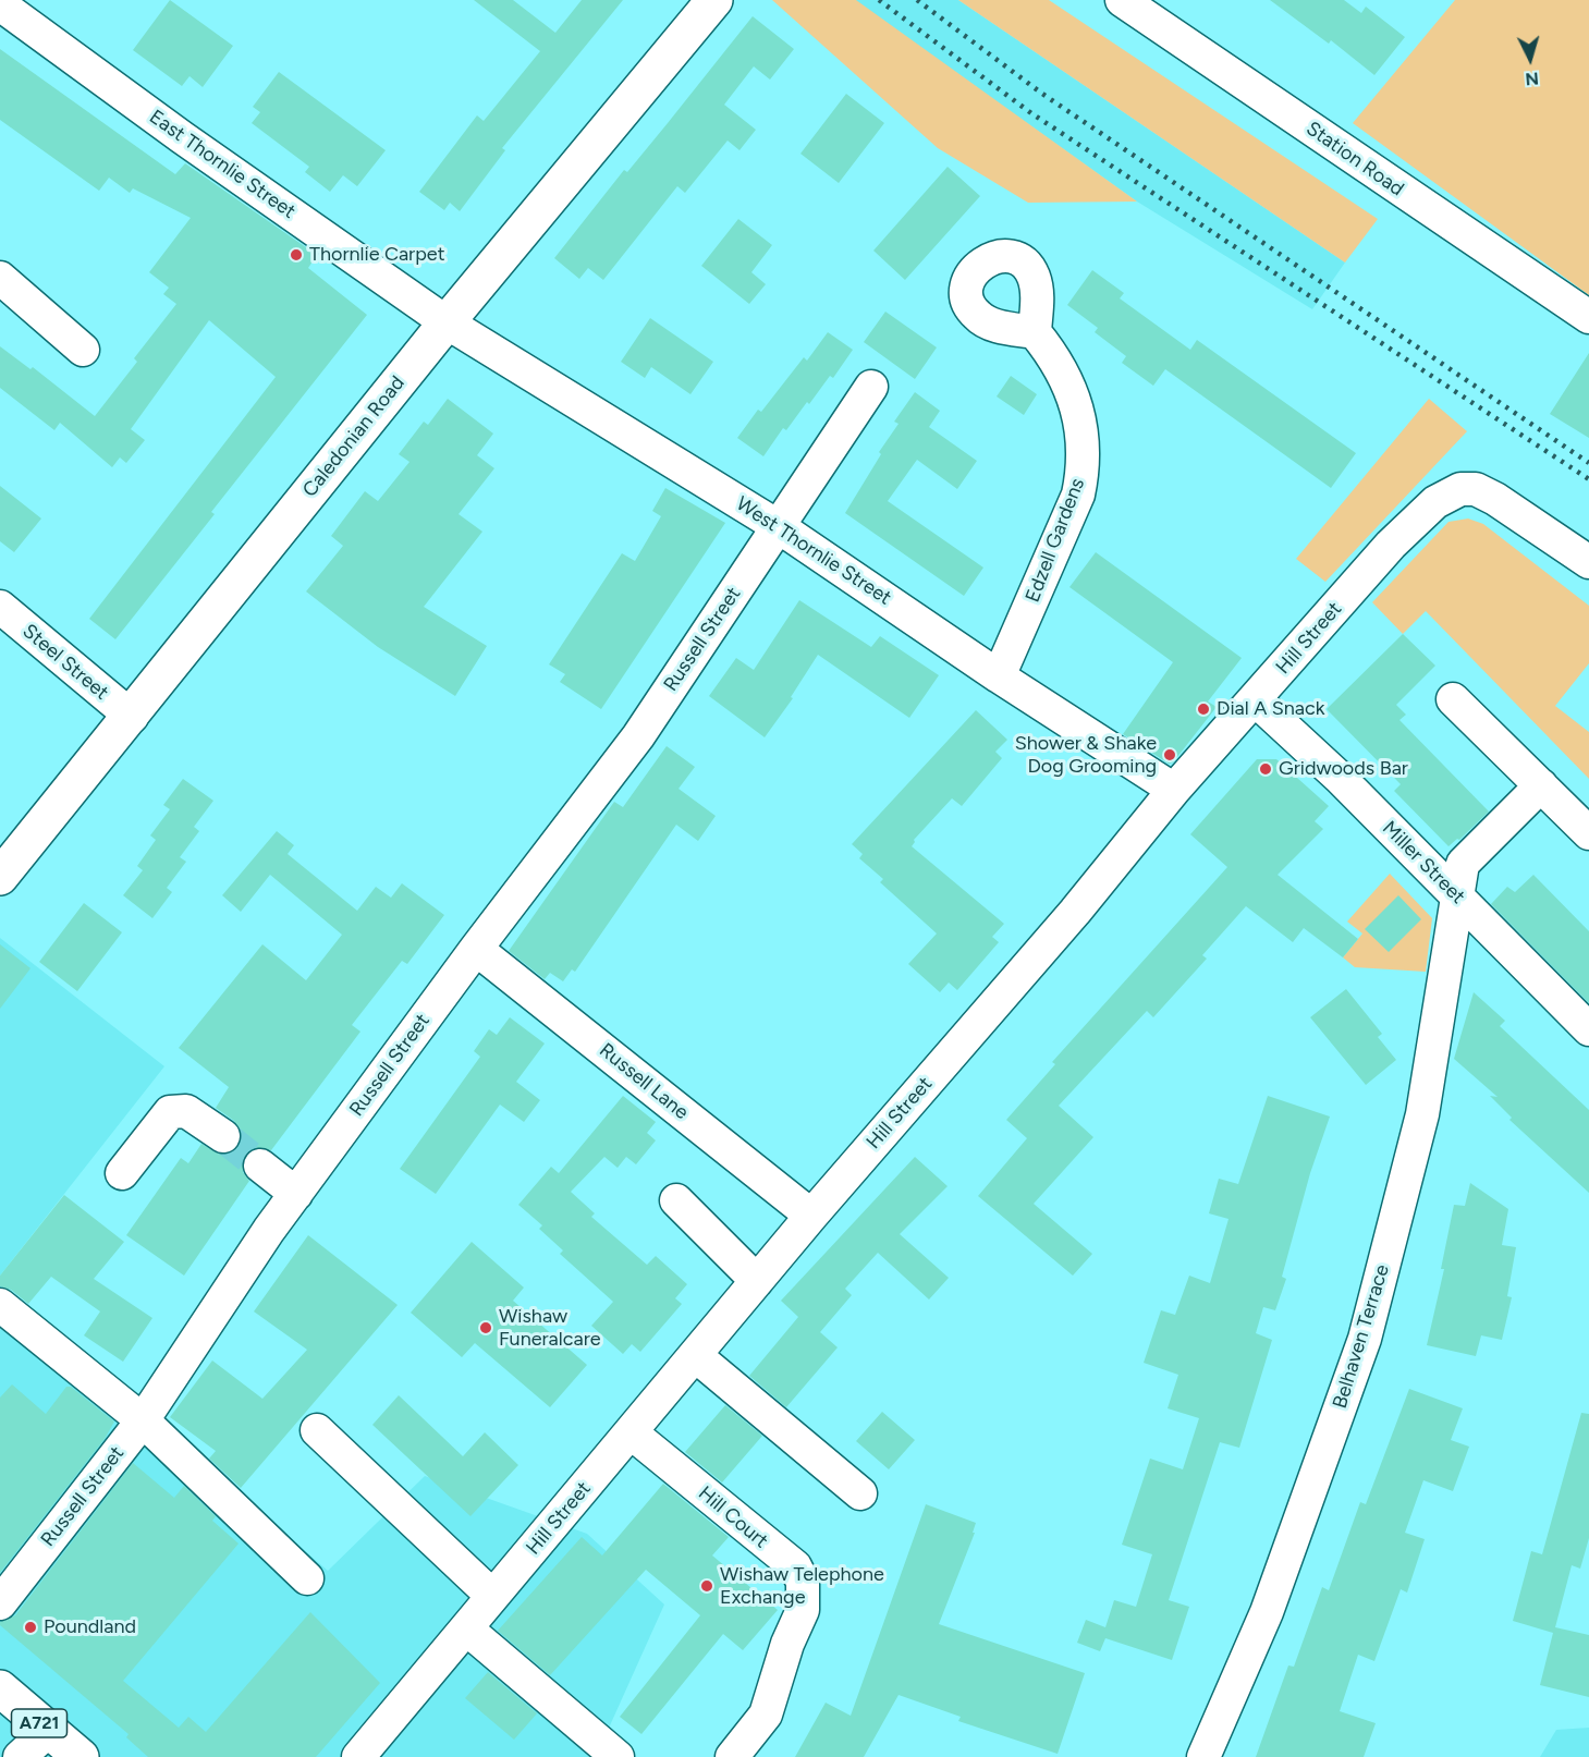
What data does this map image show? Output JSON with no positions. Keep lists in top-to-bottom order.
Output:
{
  "streets": {
    "main road": ["Caledonian Road", "A721"],
    "street": [
      "Station Road",
      "East Thornlie Street",
      "Edzell Gardens",
      "West Thornlie Street",
      "Hill Street",
      "Russell Street",
      "Steel Street",
      "Miller Street",
      "Russell Lane",
      "Belhaven Terrace",
      "Hill Court"
    ]
  },
  "crossings": [
    ["East Thornlie Street", "Caledonian Road"],
    ["East Thornlie Street", "West Thornlie Street"],
    ["Caledonian Road", "West Thornlie Street"],
    ["Caledonian Road", "Steel Street"],
    ["Edzell Gardens", "West Thornlie Street"],
    ["West Thornlie Street", "Hill Street"],
    ["West Thornlie Street", "Russell Street"],
    ["Hill Street", "Miller Street"],
    ["Hill Street", "Russell Lane"],
    ["Hill Street", "Hill Court"],
    ["Russell Street", "Russell Lane"],
    ["Miller Street", "Belhaven Terrace"]
  ],
  "places": [
    "Thornlie Carpet",
    "Dial A Snack",
    "Shower & Shake Dog Grooming",
    "Gridwoods Bar",
    "Wishaw Funeralcare",
    "Wishaw Telephone Exchange",
    "Poundland"
  ],
  "north": "bottom"
}
